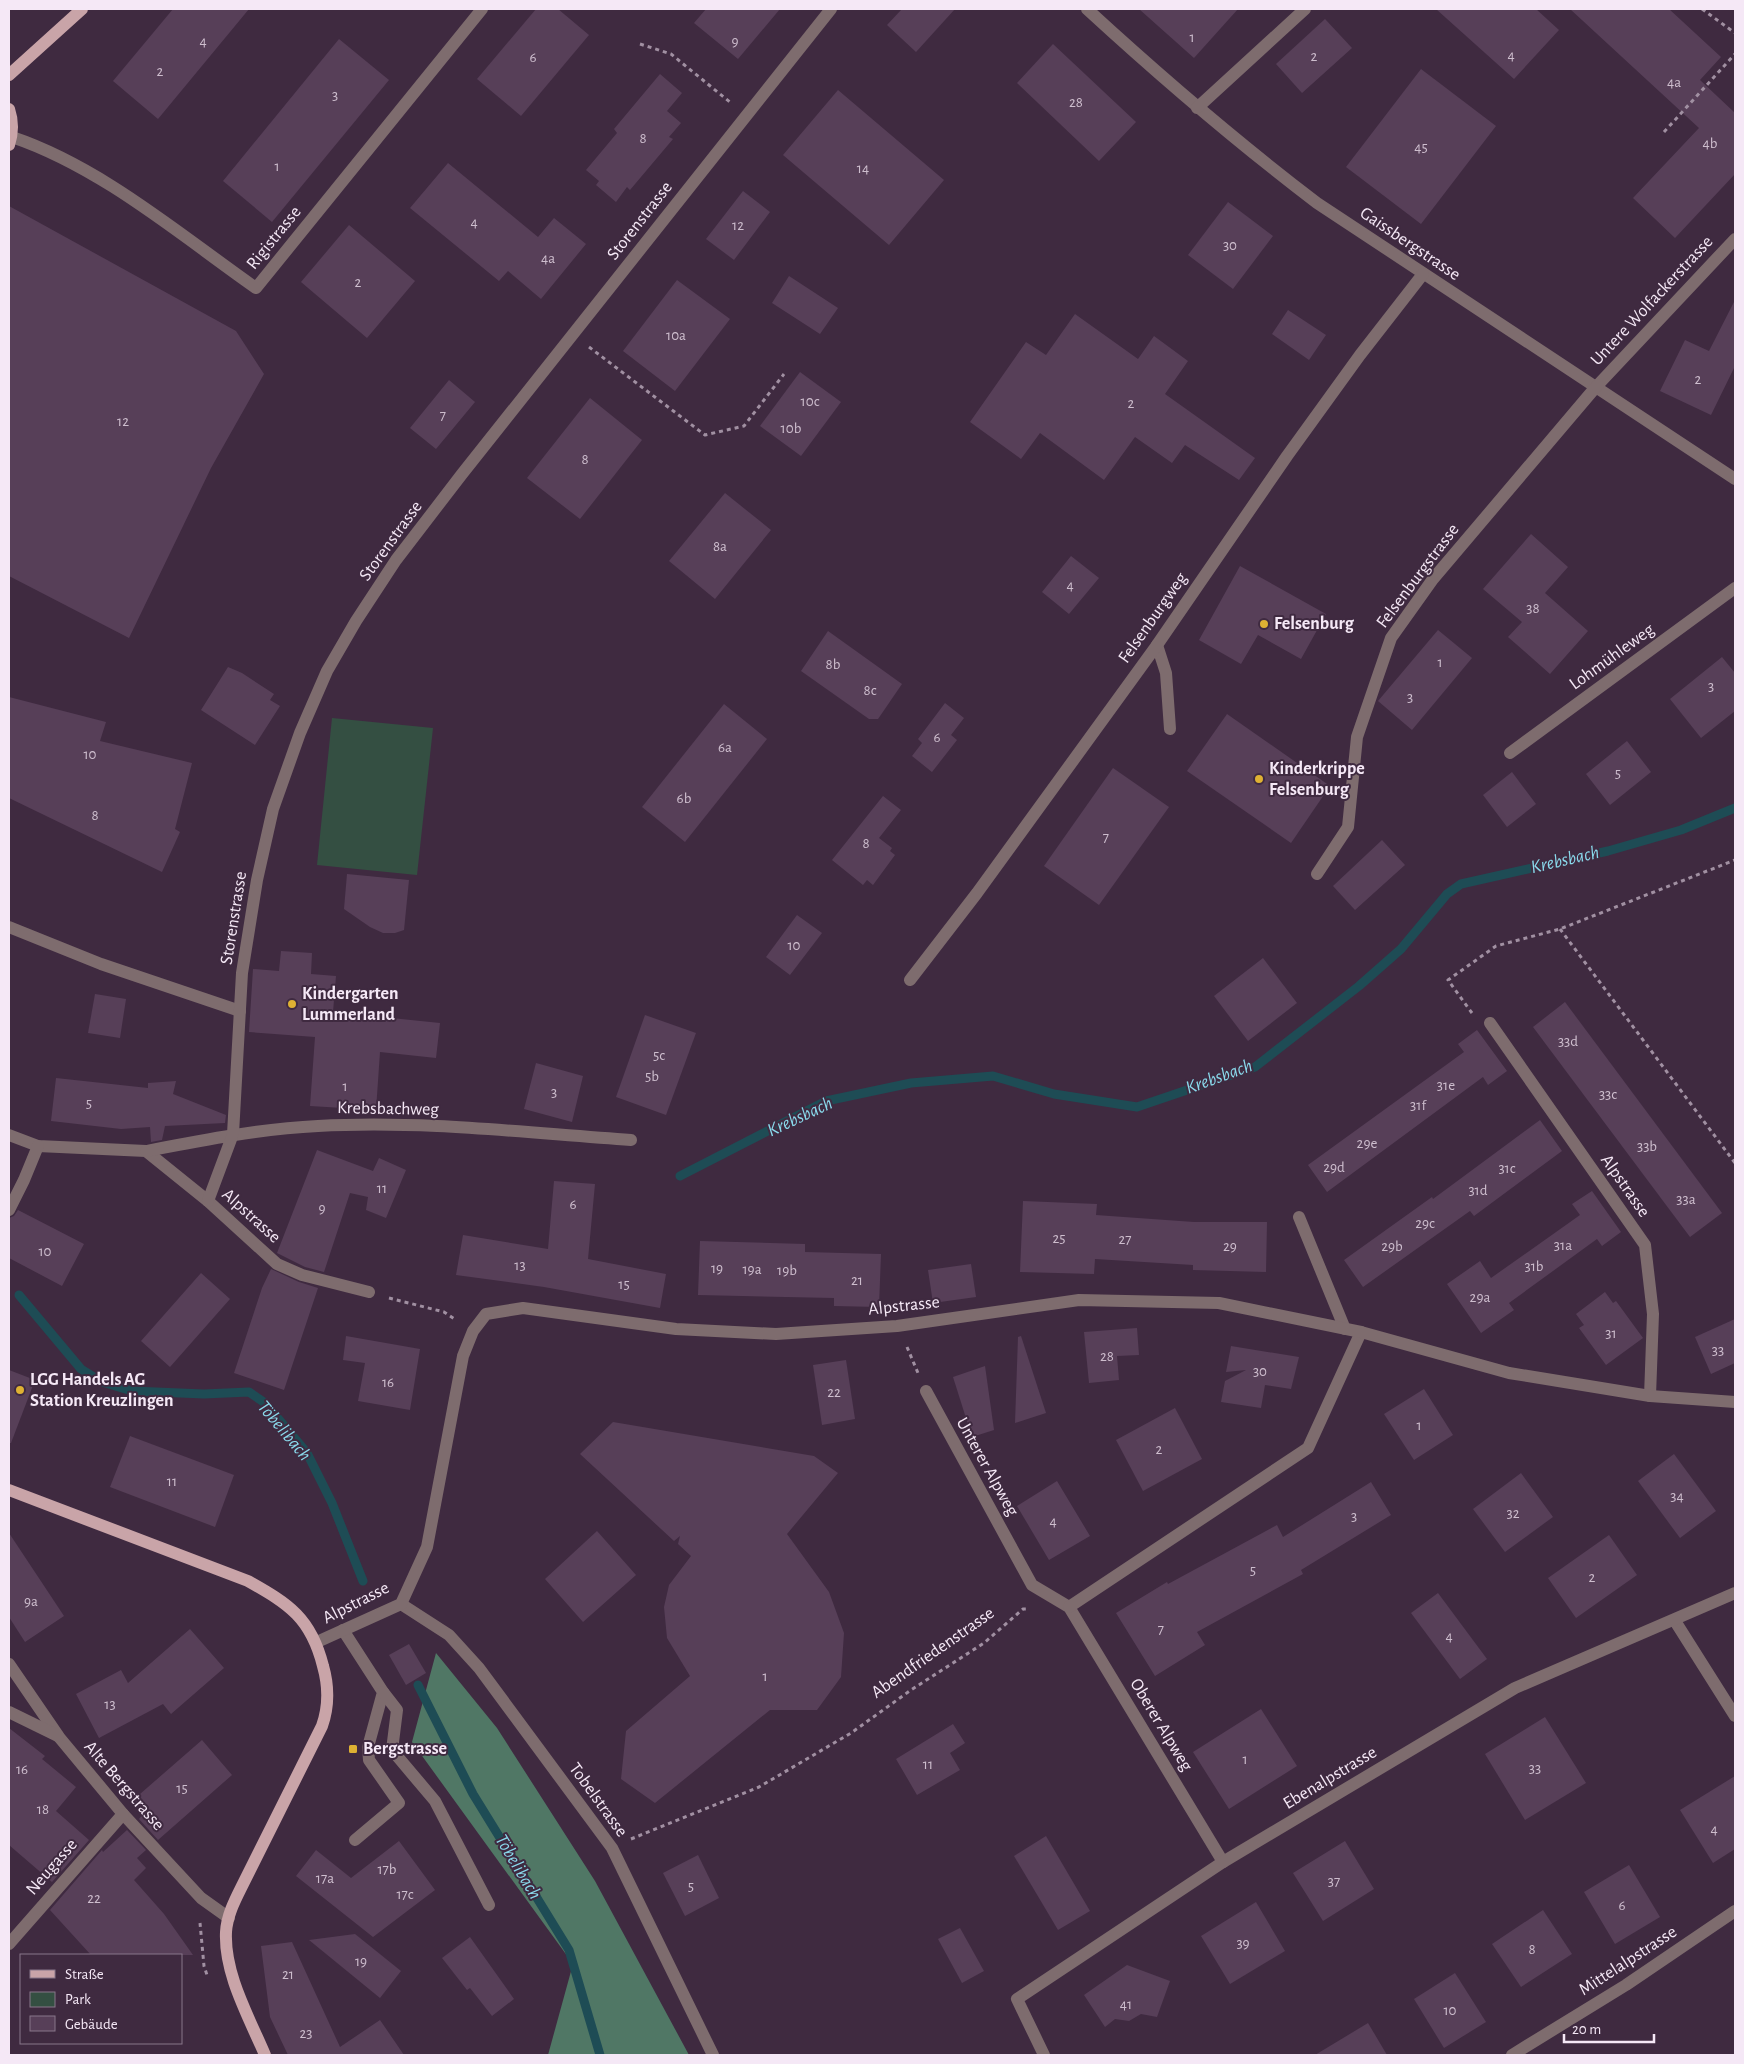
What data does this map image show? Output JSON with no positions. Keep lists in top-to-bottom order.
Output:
{
  "streets": {
    "street": [
      "Storenstrasse",
      "Rigistrasse",
      "Gaissbergstrasse",
      "Untere Wolfackerstrasse",
      "Felsenburgstrasse",
      "Felsenburgweg",
      "Lohmühleweg",
      "Krebsbachweg",
      "Alpstrasse",
      "Unterer Alpweg",
      "Oberer Alpweg",
      "Ebenalpstrasse",
      "Alte Bergstrasse",
      "Tobelstrasse",
      "Neugasse",
      "Mittelalpstrasse"
    ],
    "path": ["Abendfriedenstrasse"]
  },
  "crossings": [
    ["Storenstrasse", "Krebsbachweg"],
    ["Storenstrasse", "Alpstrasse"],
    ["Gaissbergstrasse", "Untere Wolfackerstrasse"],
    ["Gaissbergstrasse", "Felsenburgstrasse"],
    ["Gaissbergstrasse", "Felsenburgweg"],
    ["Untere Wolfackerstrasse", "Felsenburgstrasse"],
    ["Krebsbachweg", "Alpstrasse"],
    ["Alpstrasse", "Tobelstrasse"],
    ["Unterer Alpweg", "Oberer Alpweg"],
    ["Abendfriedenstrasse", "Tobelstrasse"],
    ["Oberer Alpweg", "Ebenalpstrasse"],
    ["Alte Bergstrasse", "Neugasse"]
  ],
  "water": ["Krebsbach", "Töbelibach"],
  "places": {
    "other": [
      "Felsenburg",
      "Kinderkrippe Felsenburg",
      "Kindergarten Lummerland",
      "LGG Handels AG Station Kreuzlingen"
    ],
    "transit": ["Bergstrasse"]
  },
  "house_numbers": [
    "1",
    "4",
    "9",
    "4",
    "2",
    "6",
    "2",
    "4a",
    "3",
    "28",
    "8",
    "4b",
    "45",
    "1",
    "14",
    "4",
    "12",
    "30",
    "4a",
    "2",
    "10a",
    "2",
    "10c",
    "2",
    "7",
    "12",
    "10b",
    "8",
    "8a",
    "4",
    "38",
    "1",
    "8b",
    "3",
    "8c",
    "3",
    "6",
    "6a",
    "10",
    "5",
    "6b",
    "8",
    "7",
    "8",
    "10",
    "33d",
    "5c",
    "5b",
    "31e",
    "1",
    "3",
    "33c",
    "5",
    "31f",
    "29e",
    "33b",
    "29d",
    "31c",
    "11",
    "31d",
    "33a",
    "6",
    "9",
    "29c",
    "25",
    "27",
    "31a",
    "29",
    "29b",
    "10",
    "13",
    "31b",
    "19",
    "19a",
    "19b",
    "21",
    "15",
    "29a",
    "31",
    "33",
    "28",
    "30",
    "16",
    "22",
    "1",
    "2",
    "11",
    "34",
    "32",
    "3",
    "4",
    "5",
    "2",
    "9a",
    "7",
    "4",
    "1",
    "13",
    "1",
    "11",
    "33",
    "16",
    "15",
    "18",
    "4",
    "17b",
    "17a",
    "37",
    "5",
    "17c",
    "22",
    "6",
    "39",
    "8",
    "19",
    "21",
    "41",
    "10",
    "23"
  ],
  "legend": ["Straße", "Park", "Gebäude"],
  "scale_bar": "20 m"
}
